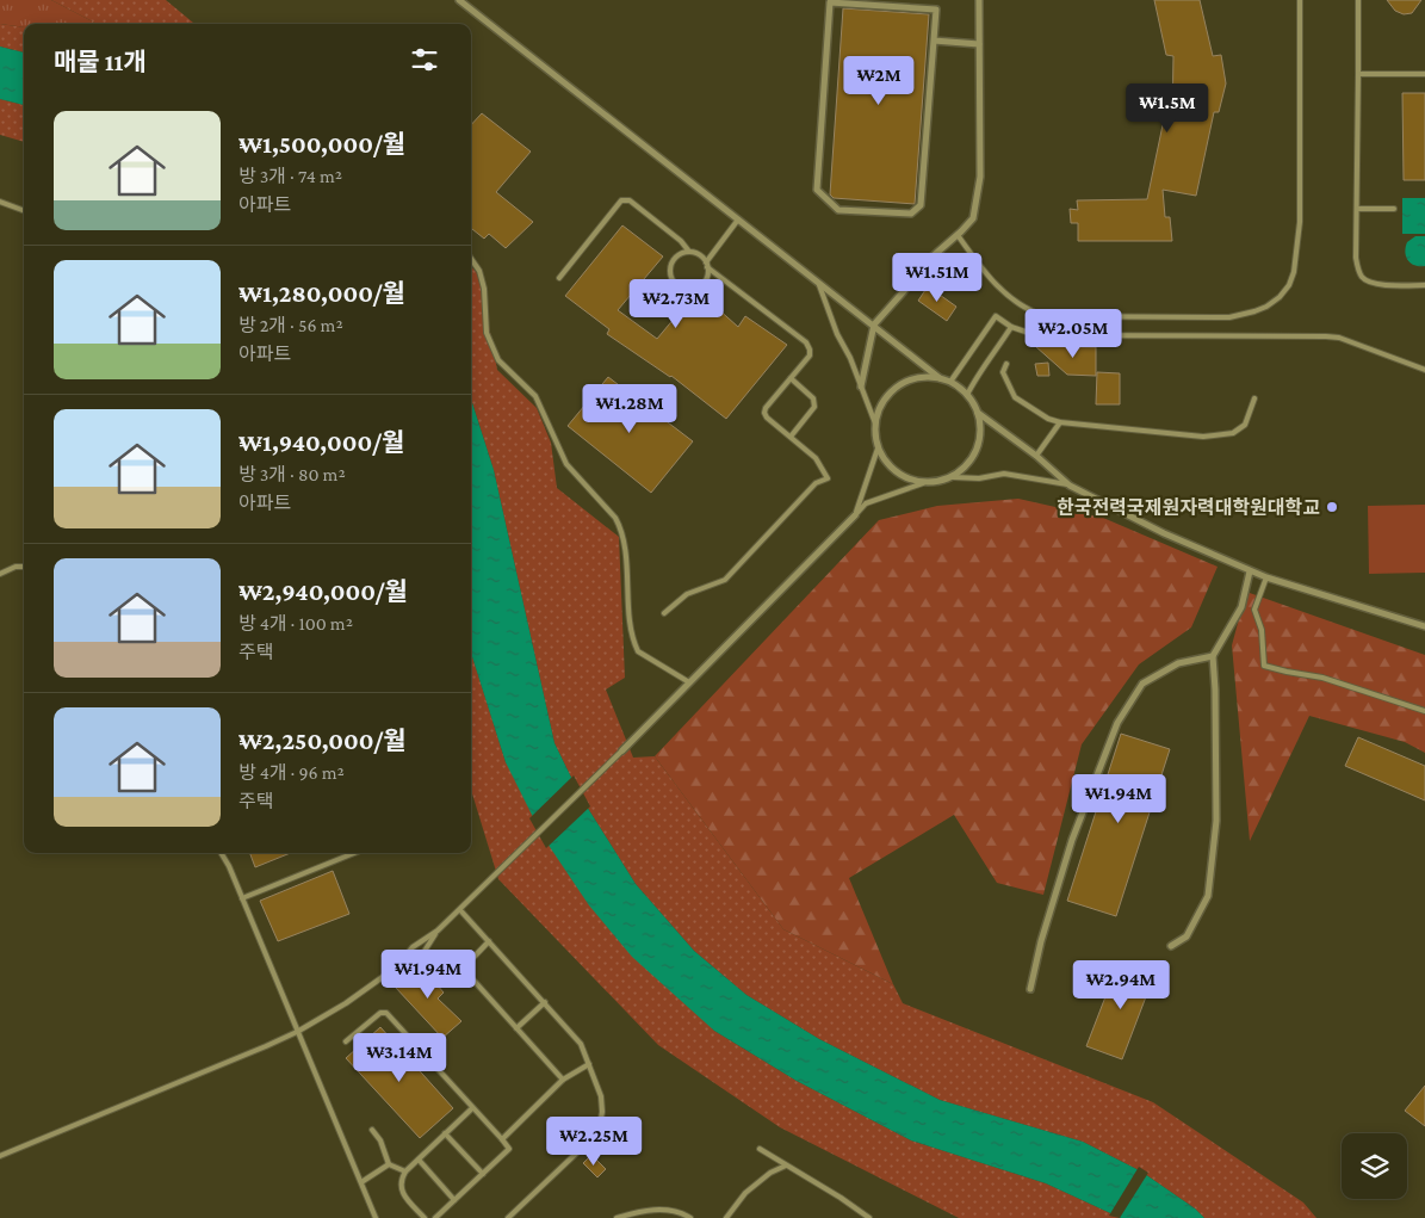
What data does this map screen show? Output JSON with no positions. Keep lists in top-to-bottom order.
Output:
{
  "places": ["한국전력국제원자력대학원대학교"],
  "page": {
    "heading": "매물 11개",
    "price": [
      "₩2M",
      "₩1.5M",
      "₩1.51M",
      "₩2.73M",
      "₩2.05M",
      "₩1.28M",
      "₩1.94M",
      "₩1.94M",
      "₩2.94M",
      "₩3.14M",
      "₩2.25M"
    ],
    "list": [
      {
        "name": "₩1,500,000/월",
        "note": "방 3개 · 74 m² · 아파트"
      },
      {
        "name": "₩1,280,000/월",
        "note": "방 2개 · 56 m² · 아파트"
      },
      {
        "name": "₩1,940,000/월",
        "note": "방 3개 · 80 m² · 아파트"
      },
      {
        "name": "₩2,940,000/월",
        "note": "방 4개 · 100 m² · 주택"
      },
      {
        "name": "₩2,250,000/월",
        "note": "방 4개 · 96 m² · 주택"
      }
    ]
  }
}
